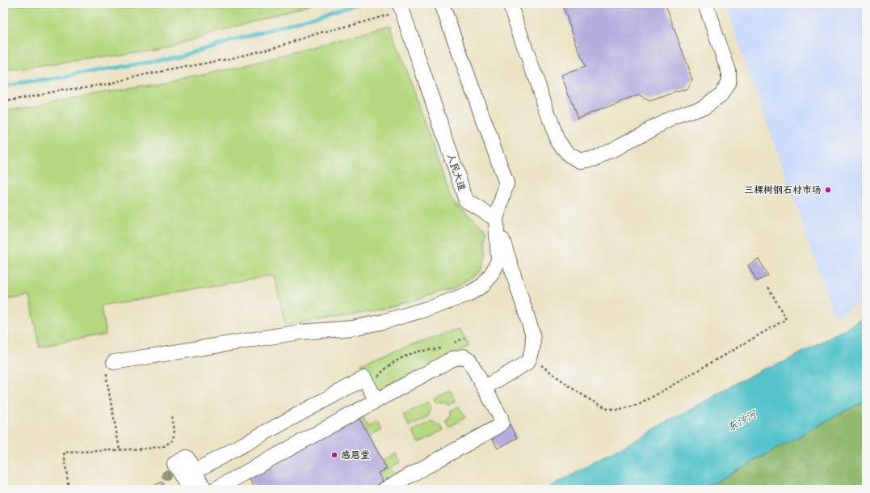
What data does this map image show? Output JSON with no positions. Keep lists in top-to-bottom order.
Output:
{
  "streets": {
    "street": ["人民大道"]
  },
  "water": ["东沙河"],
  "places": ["三棵树钢石材市场", "感恩堂"]
}
